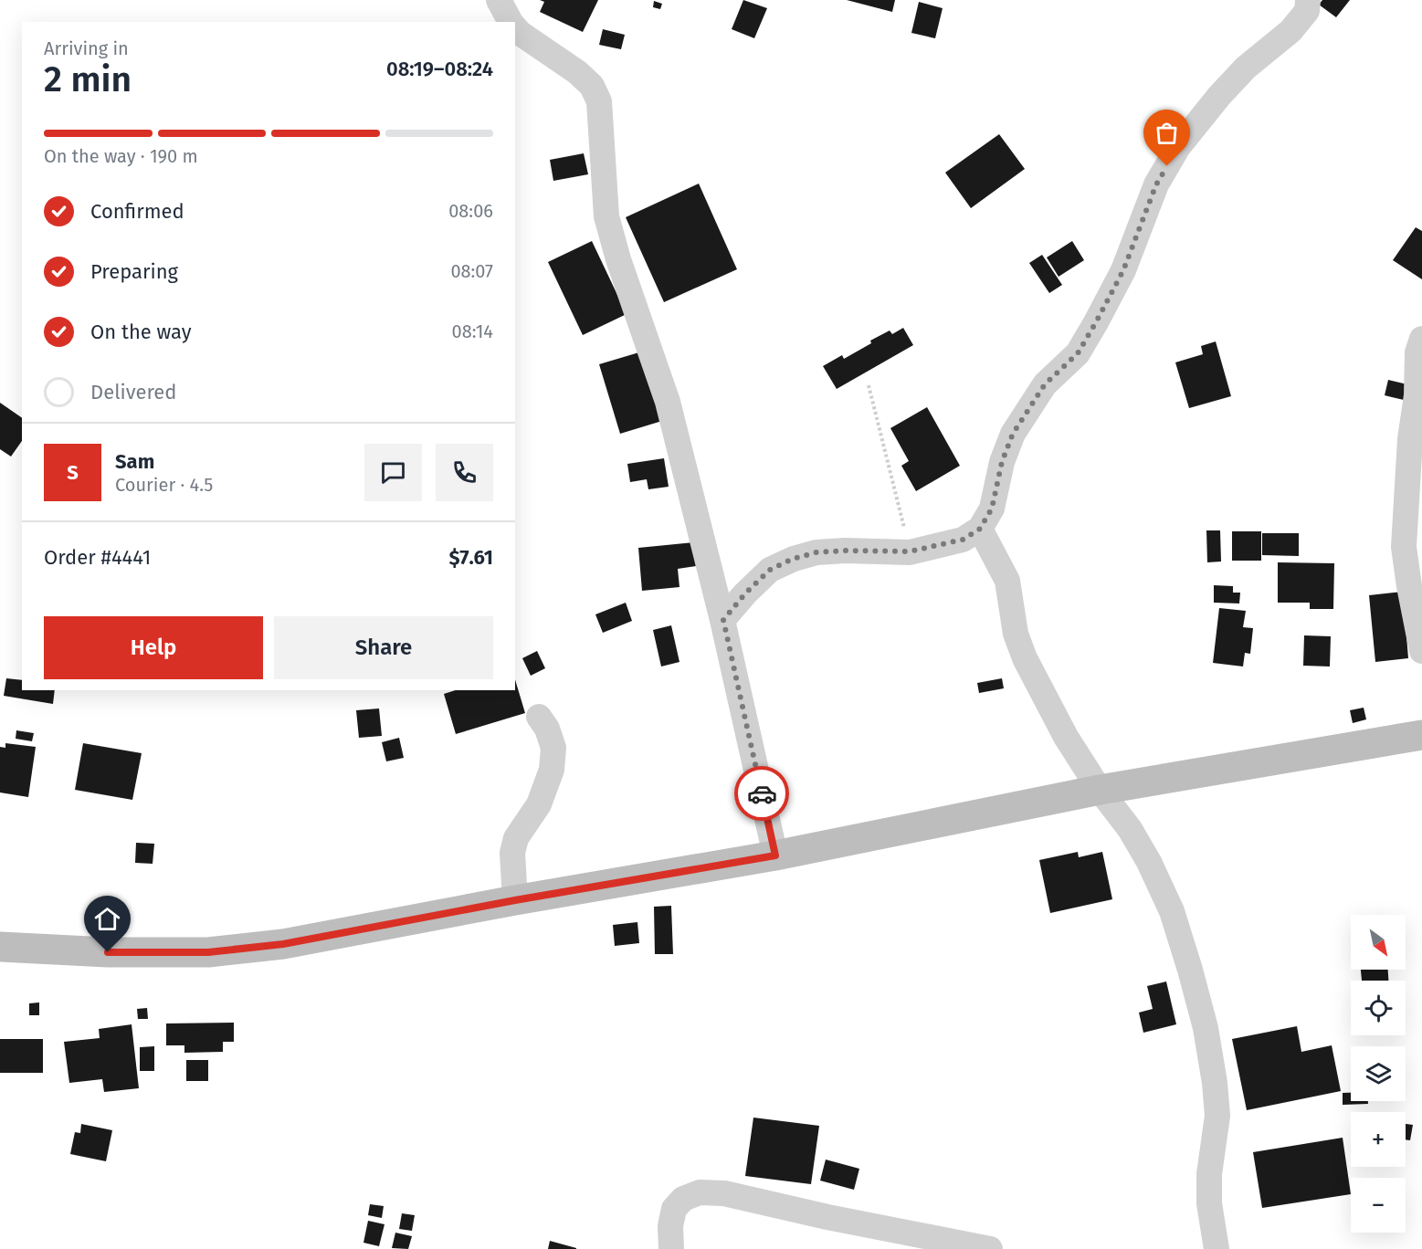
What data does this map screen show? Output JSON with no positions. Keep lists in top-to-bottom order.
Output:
{
  "north": "bottom right",
  "page": {
    "heading": ["2 min", "Arriving in", "08:19–08:24"],
    "panel": [
      "Sam",
      "Courier · 4.5",
      "Order #4441",
      "$7.61"
    ],
    "bar": "On the way · 190 m",
    "list": [
      ["Confirmed", "08:06"],
      ["Preparing", "08:07"],
      ["On the way", "08:14"],
      "Delivered"
    ],
    "round": "S",
    "buttons": ["Help", "Share"],
    "map_buttons": ["+", "−"]
  }
}
